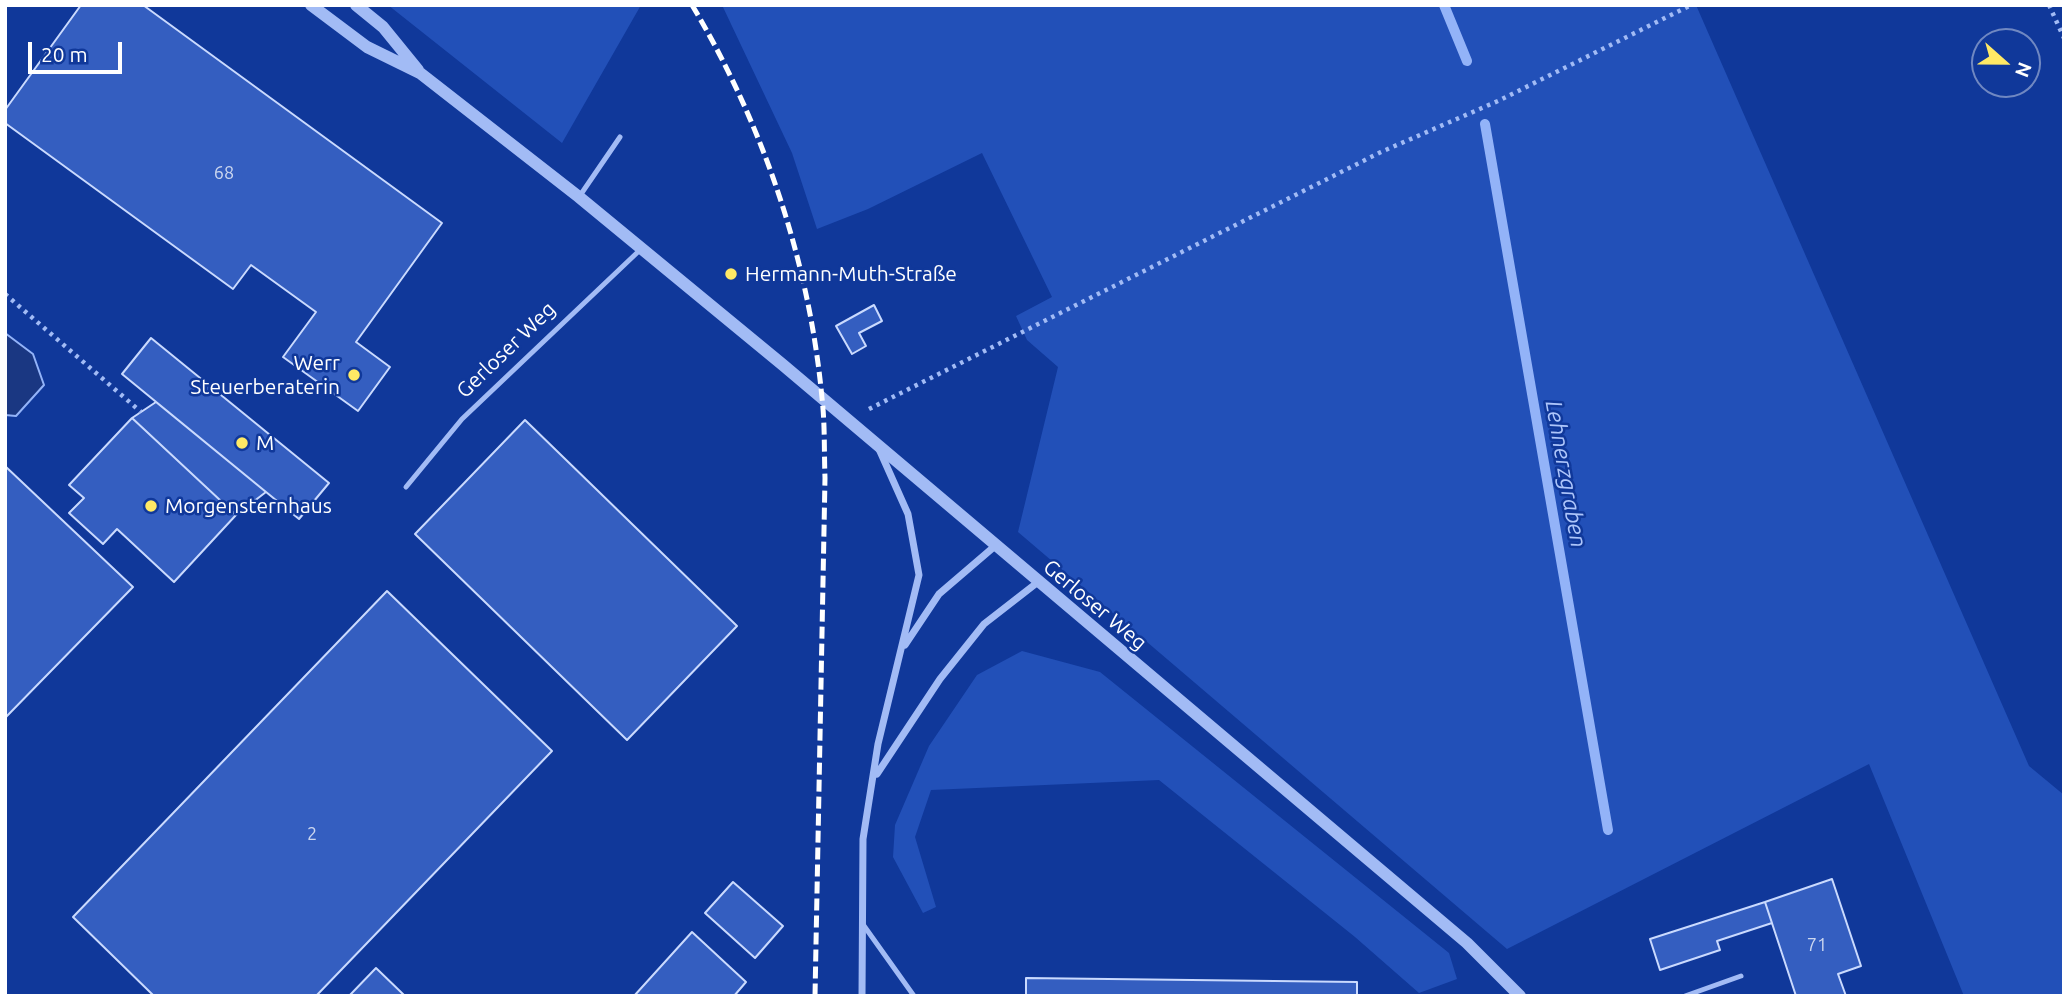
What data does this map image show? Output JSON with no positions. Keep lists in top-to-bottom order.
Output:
{
  "streets": {
    "street": ["Gerloser Weg"]
  },
  "water": ["Lehnerzgraben"],
  "places": [
    "Hermann-Muth-Straße",
    "Werr Steuerberaterin",
    "M",
    "Morgensternhaus"
  ],
  "house_numbers": ["68", "2", "71"],
  "scale_bar": "20 m",
  "north": "right"
}
